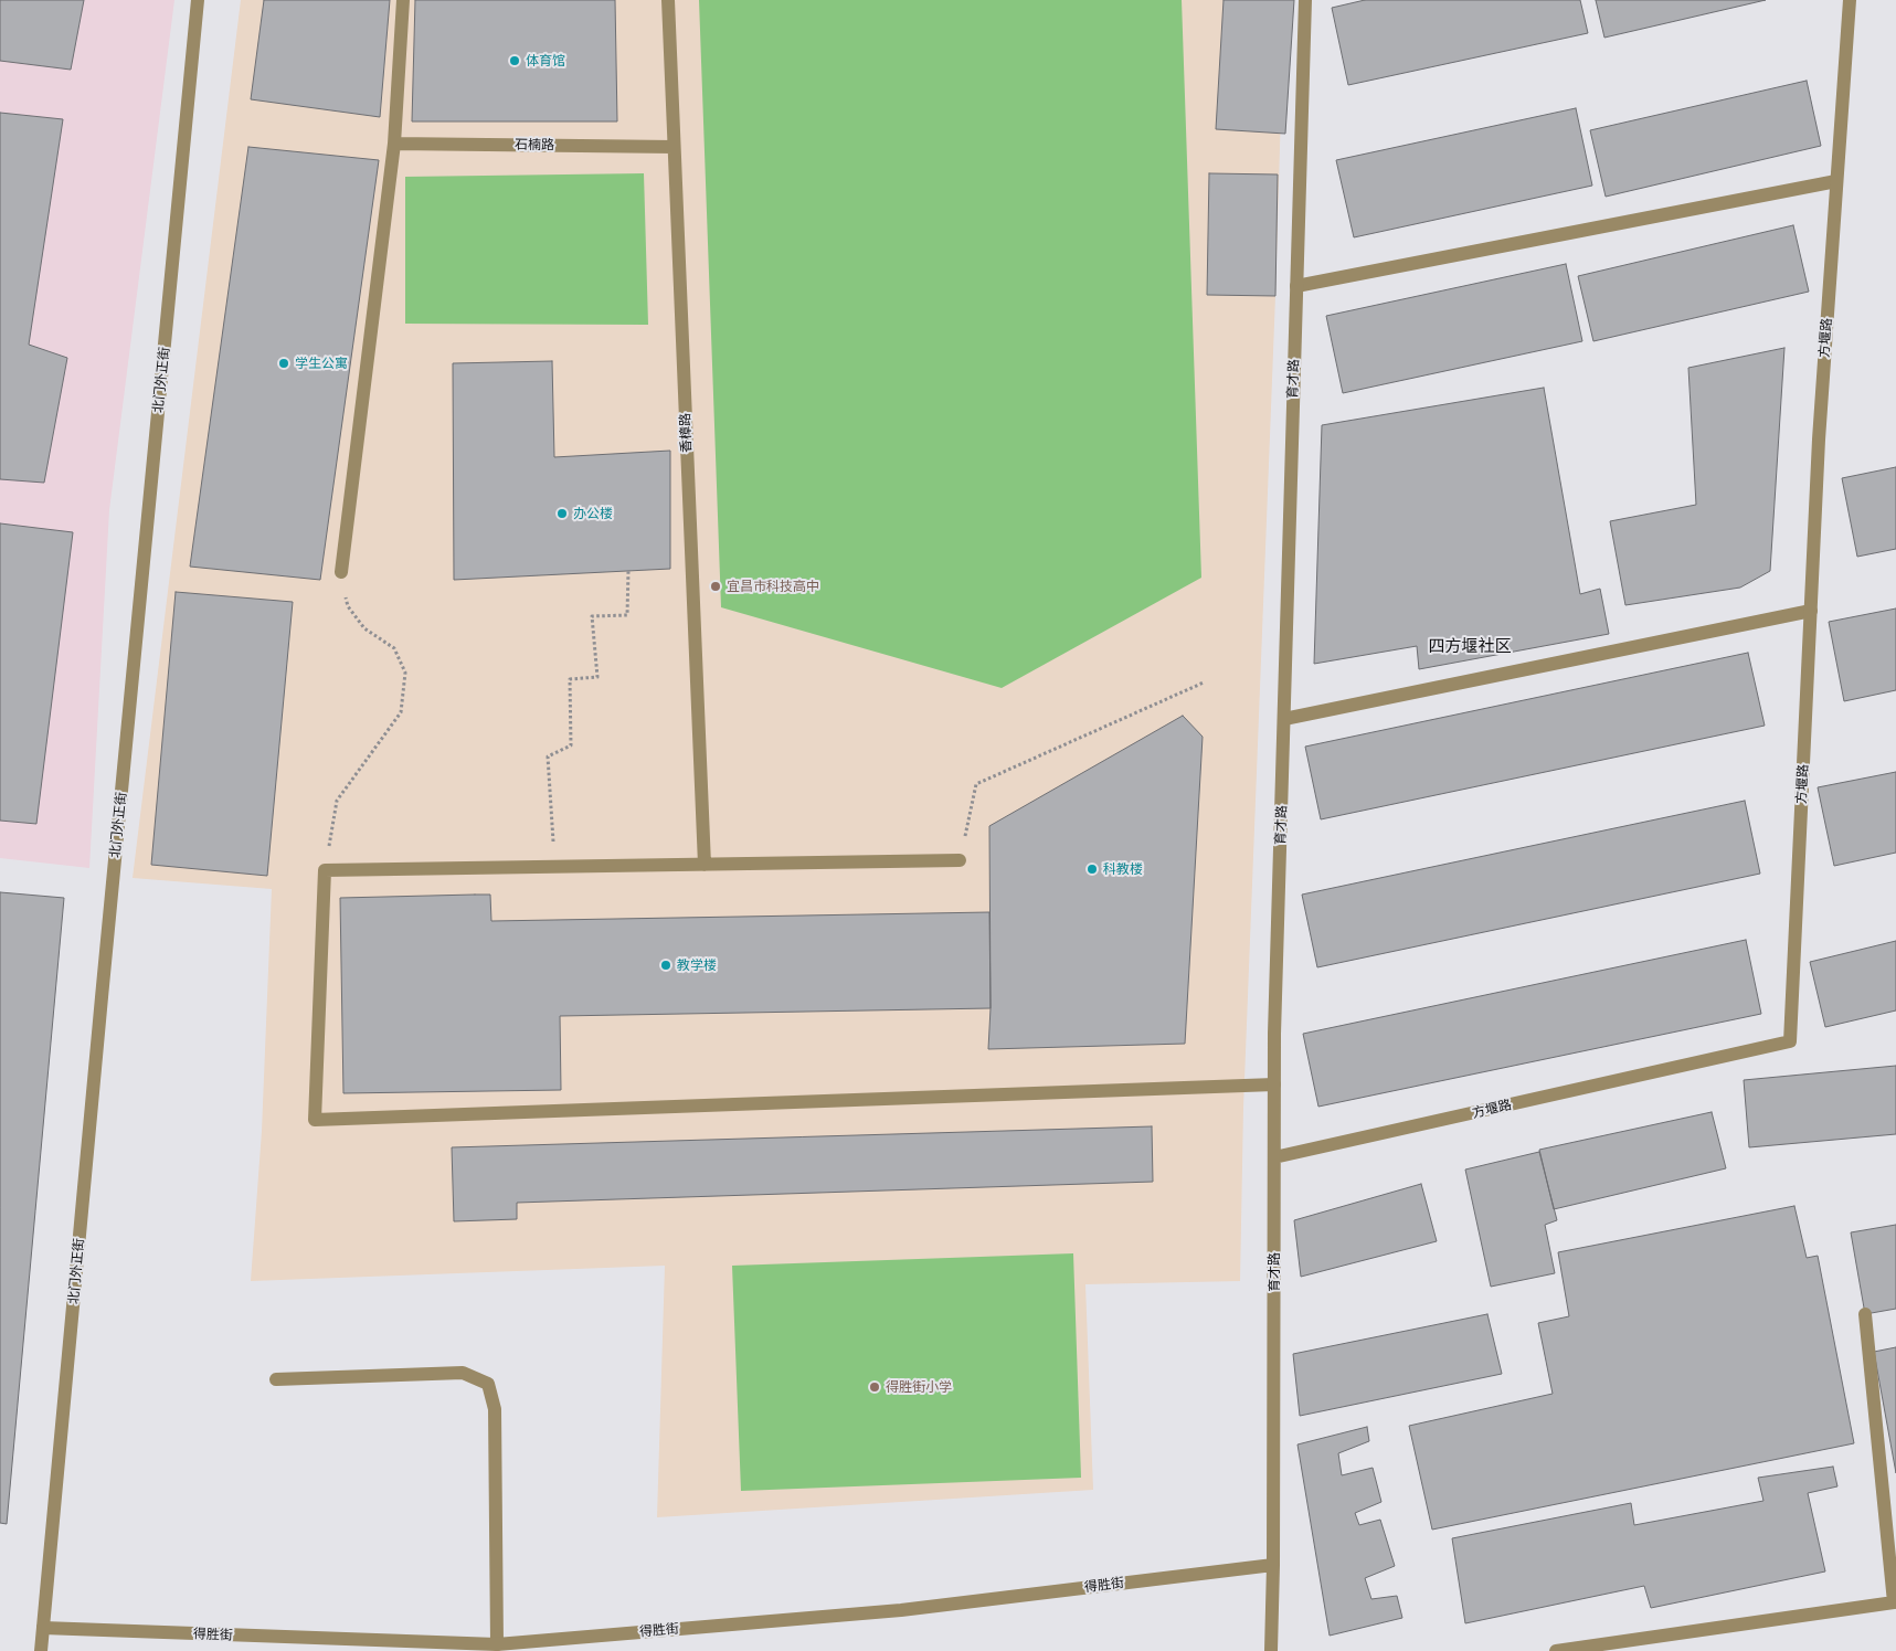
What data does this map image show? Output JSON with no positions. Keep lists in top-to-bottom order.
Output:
{
  "streets": {
    "street": [
      "石楠路",
      "方堰路",
      "育才路",
      "北门外正街",
      "香樟路",
      "得胜街"
    ]
  },
  "crossings": [
    ["石楠路", "香樟路"],
    ["方堰路", "育才路"],
    ["育才路", "得胜街"],
    ["北门外正街", "得胜街"]
  ],
  "districts": ["四方堰社区"],
  "places": [
    "体育馆",
    "学生公寓",
    "办公楼",
    "宜昌市科技高中",
    "科教楼",
    "教学楼",
    "得胜街小学"
  ]
}
